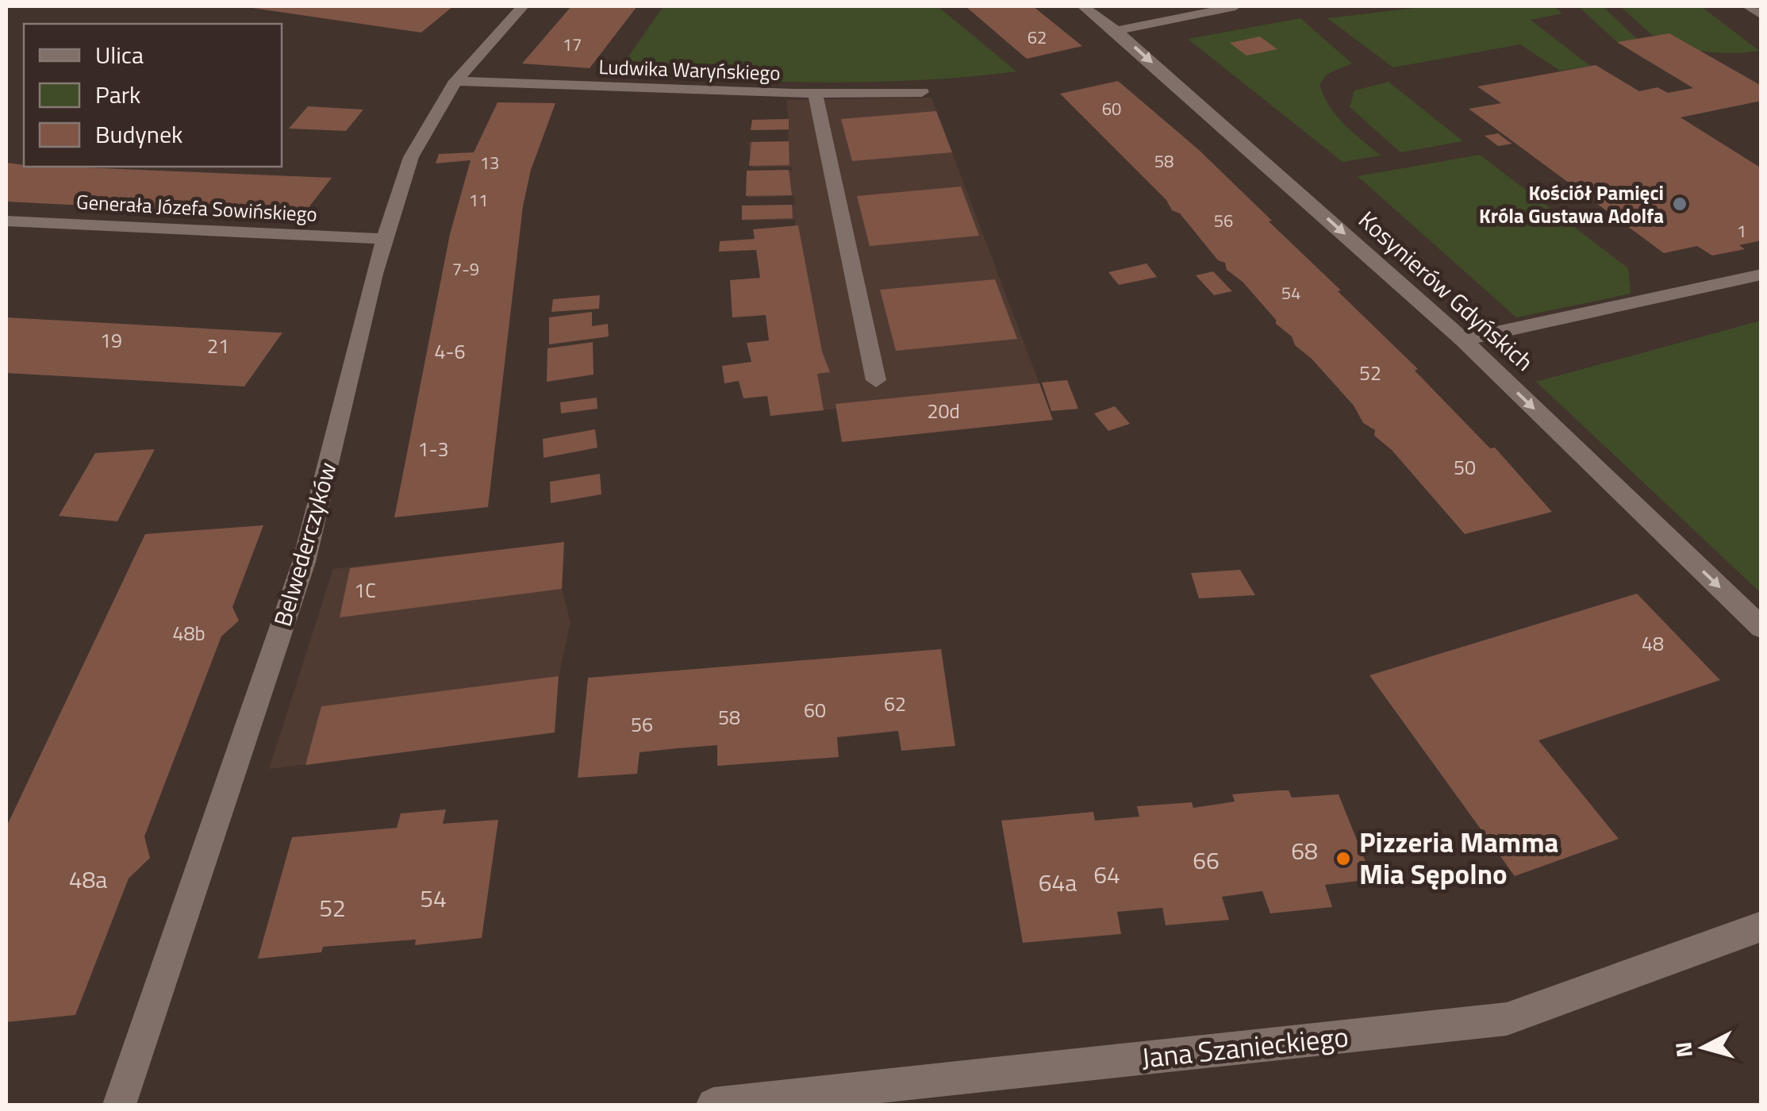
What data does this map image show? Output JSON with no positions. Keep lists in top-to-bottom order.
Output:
{
  "streets": {
    "street": [
      "Ludwika Waryńskiego",
      "Generała Józefa Sowińskiego",
      "Kosynierów Gdyńskich",
      "Belwederczyków",
      "Jana Szanieckiego"
    ]
  },
  "crossings": [
    ["Ludwika Waryńskiego", "Belwederczyków"],
    ["Generała Józefa Sowińskiego", "Belwederczyków"]
  ],
  "one_way": ["Kosynierów Gdyńskich"],
  "places": ["Kościół Pamięci Króla Gustawa Adolfa", "Pizzeria Mamma Mia Sępolno"],
  "house_numbers": [
    "62",
    "17",
    "60",
    "58",
    "13",
    "11",
    "56",
    "1",
    "7-9",
    "54",
    "19",
    "21",
    "4-6",
    "52",
    "20d",
    "1-3",
    "50",
    "1C",
    "48b",
    "48",
    "62",
    "60",
    "58",
    "56",
    "68",
    "66",
    "64",
    "48a",
    "64a",
    "54",
    "52"
  ],
  "legend": ["Ulica", "Park", "Budynek"],
  "north": "left"
}
